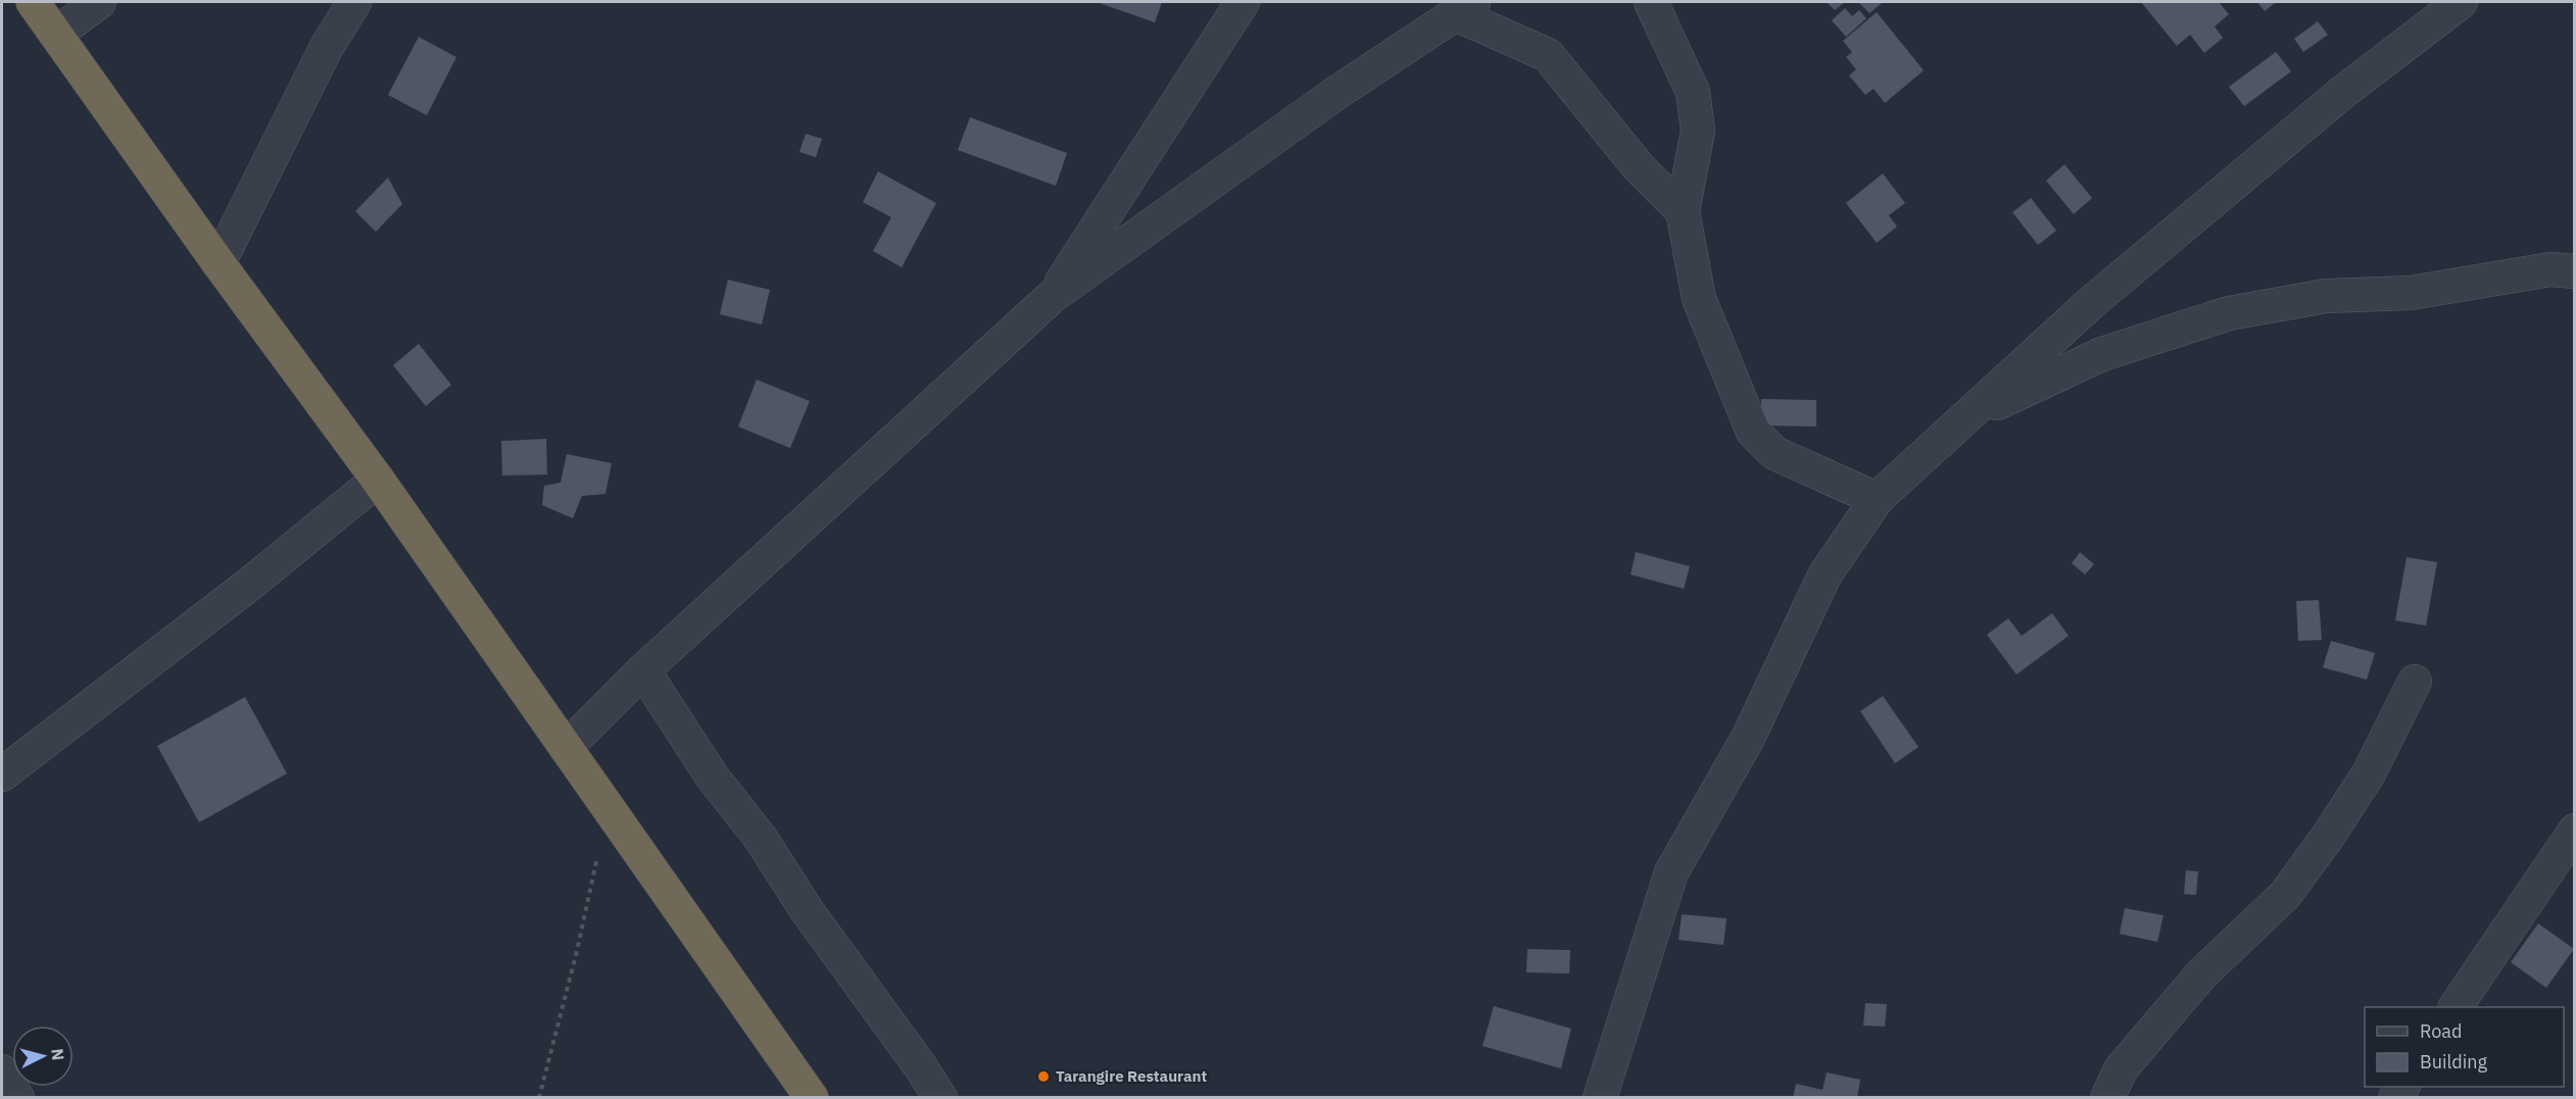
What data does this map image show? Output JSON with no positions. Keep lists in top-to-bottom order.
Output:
{
  "places": ["Tarangire Restaurant"],
  "legend": ["Road", "Building"],
  "north": "right"
}
